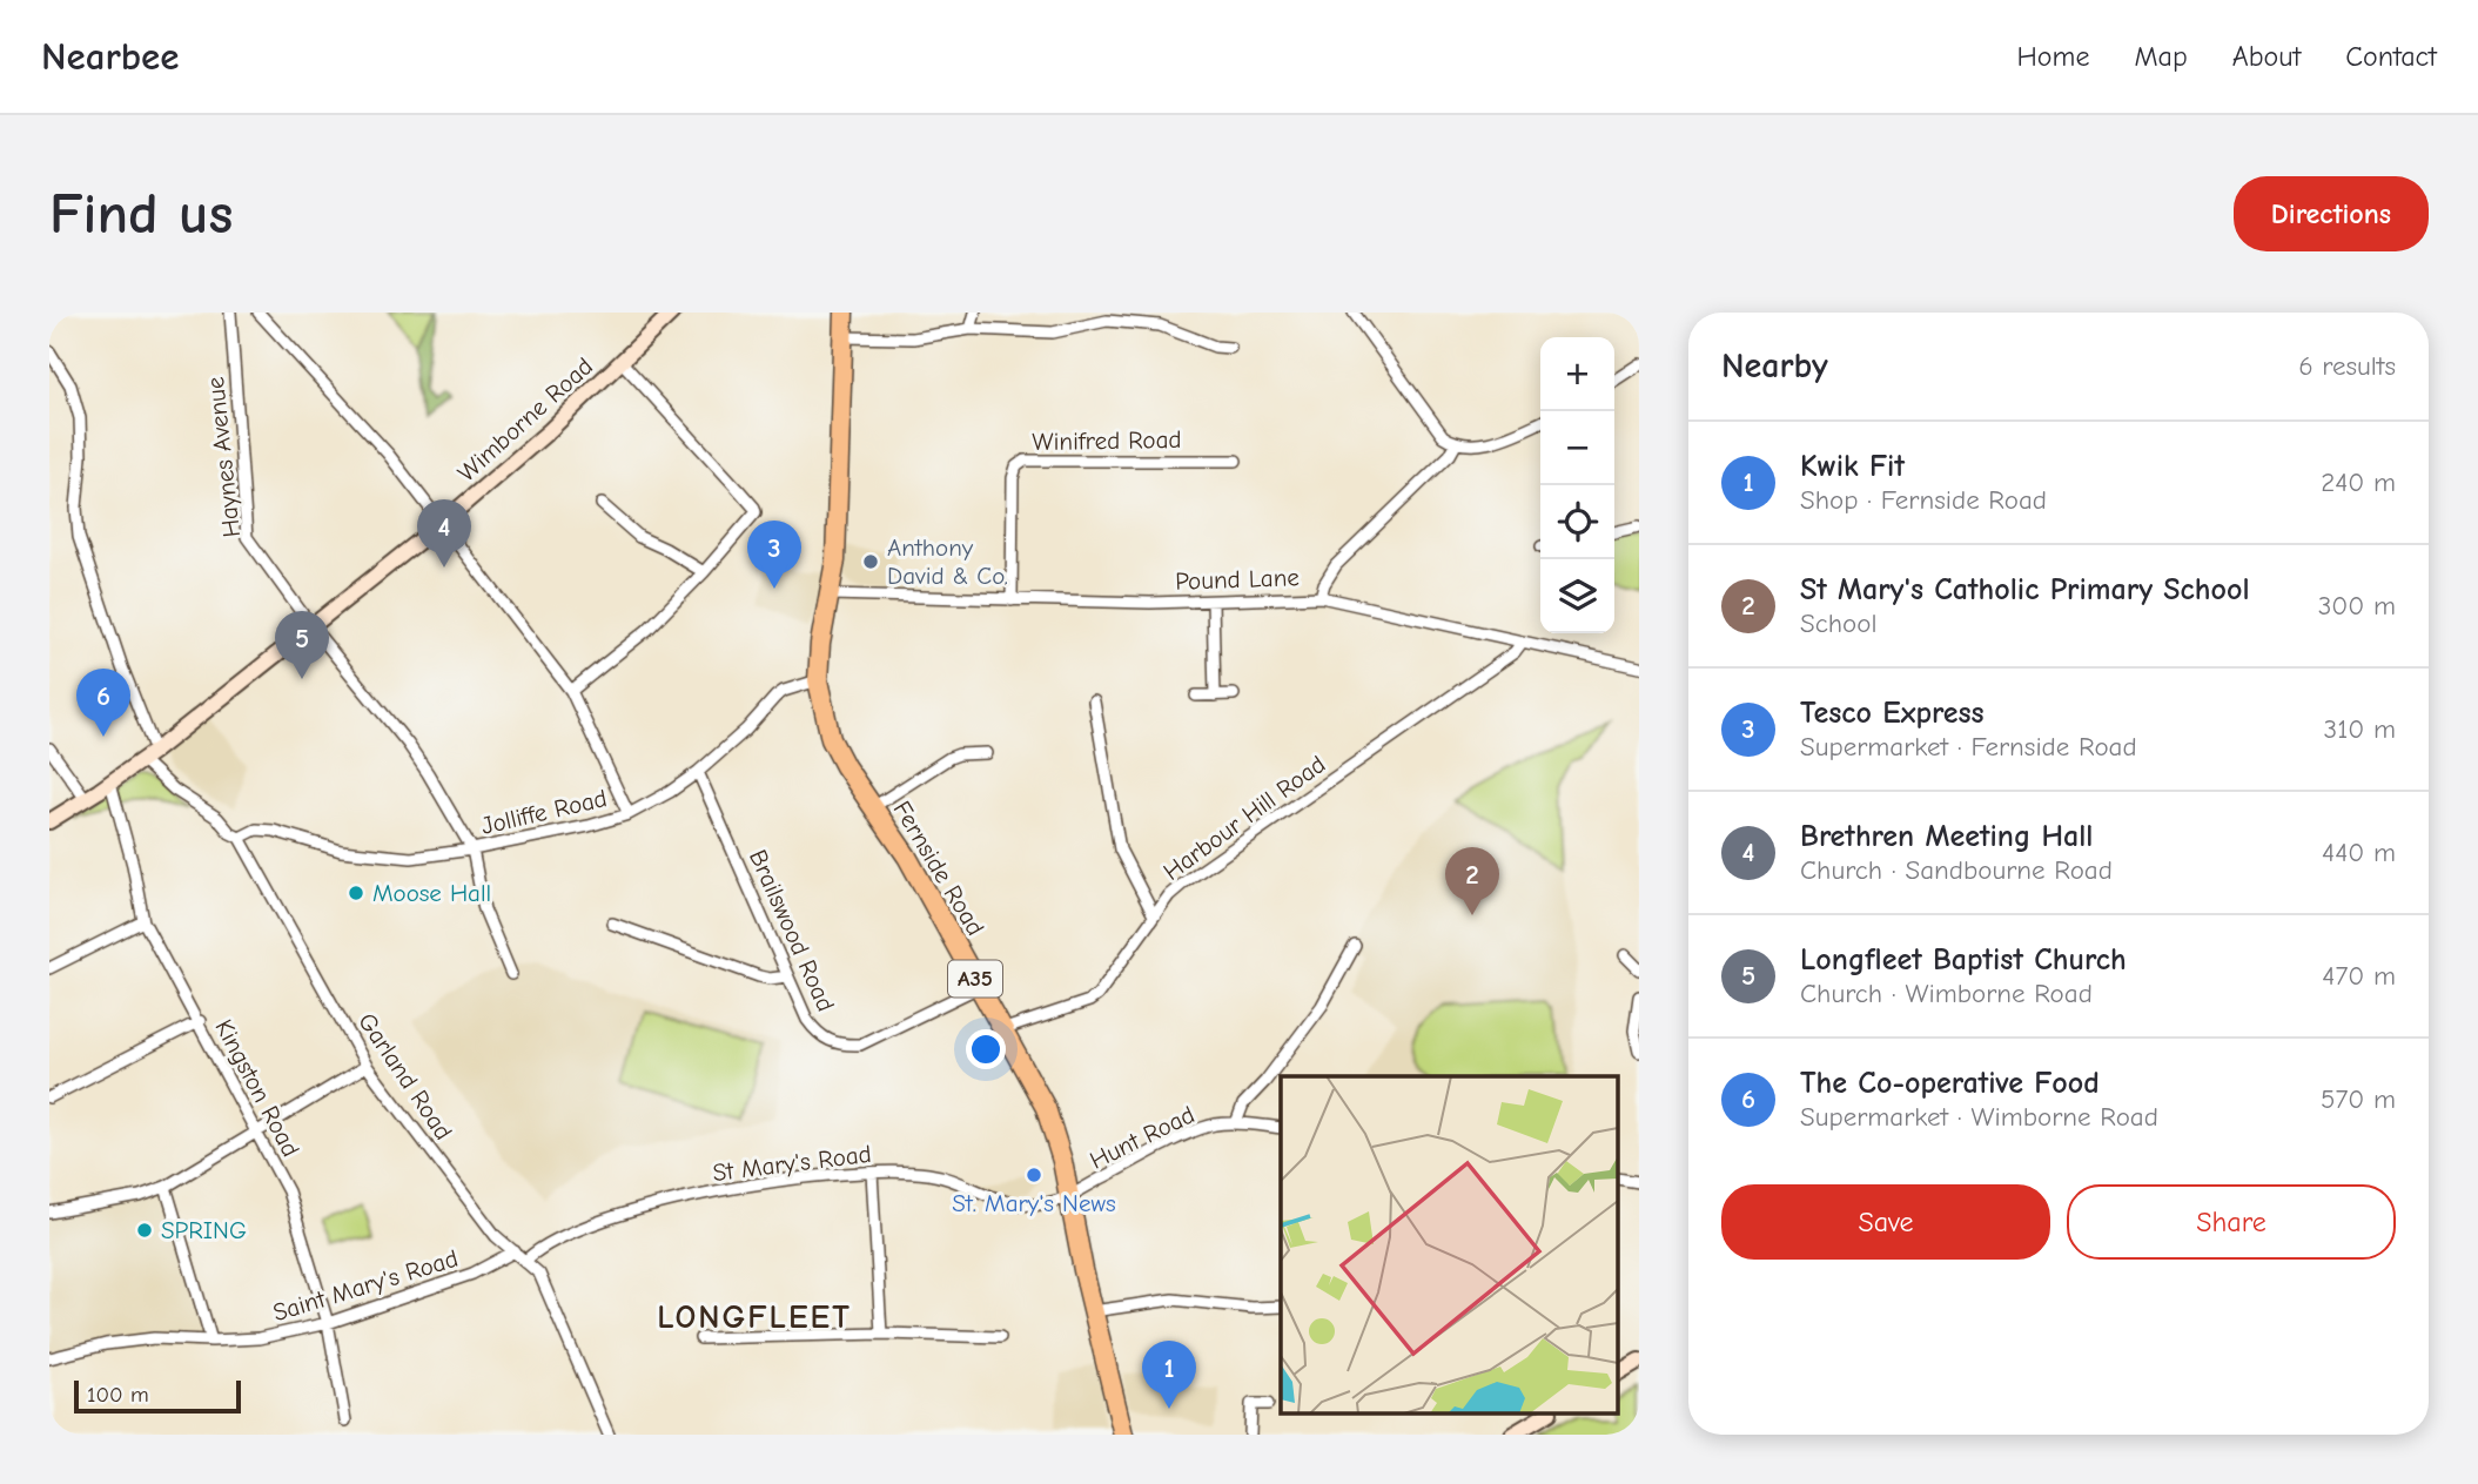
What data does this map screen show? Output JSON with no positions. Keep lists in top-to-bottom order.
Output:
{
  "streets": {
    "highway": ["Fernside Road", "A35"],
    "main road": ["Wimborne Road"],
    "street": [
      "Winifred Road",
      "Haynes Avenue",
      "Pound Lane",
      "Jolliffe Road",
      "Harbour Hill Road",
      "Brailswood Road",
      "Garland Road",
      "Kingston Road",
      "Hunt Road",
      "St Mary's Road",
      "Saint Mary's Road"
    ]
  },
  "crossings": [
    ["Wimborne Road", "Haynes Avenue"],
    ["Wimborne Road", "Garland Road"],
    ["Wimborne Road", "Kingston Road"],
    ["Winifred Road", "Pound Lane"],
    ["Haynes Avenue", "Jolliffe Road"],
    ["Pound Lane", "Harbour Hill Road"],
    ["Pound Lane", "Fernside Road"],
    ["Jolliffe Road", "Fernside Road"],
    ["Jolliffe Road", "Brailswood Road"],
    ["Jolliffe Road", "Garland Road"],
    ["Harbour Hill Road", "Fernside Road"],
    ["Fernside Road", "Brailswood Road"],
    ["Fernside Road", "Hunt Road"],
    ["Fernside Road", "St Mary's Road"],
    ["Garland Road", "St Mary's Road"],
    ["Garland Road", "Saint Mary's Road"],
    ["Kingston Road", "Saint Mary's Road"],
    ["Hunt Road", "St Mary's Road"]
  ],
  "districts": ["LONGFLEET"],
  "places": [
    "Anthony David & Co.",
    "Moose Hall",
    "St. Mary's News",
    "SPRING"
  ],
  "scale_bar": "100 m",
  "page": {
    "header": "Nearbee",
    "nav": [
      "Home",
      "Map",
      "About",
      "Contact"
    ],
    "buttons": [
      "Directions",
      ["Save", "Share"]
    ],
    "title": "Find us",
    "heading": ["Nearby", "6 results"],
    "map_buttons": ["+", "−"],
    "list": [
      {
        "mark": "1",
        "name": "Kwik Fit",
        "note": "Shop · Fernside Road",
        "value": "240 m"
      },
      {
        "mark": "2",
        "name": "St Mary's Catholic Primary School",
        "note": "School",
        "value": "300 m"
      },
      {
        "mark": "3",
        "name": "Tesco Express",
        "note": "Supermarket · Fernside Road",
        "value": "310 m"
      },
      {
        "mark": "4",
        "name": "Brethren Meeting Hall",
        "note": "Church · Sandbourne Road",
        "value": "440 m"
      },
      {
        "mark": "5",
        "name": "Longfleet Baptist Church",
        "note": "Church · Wimborne Road",
        "value": "470 m"
      },
      {
        "mark": "6",
        "name": "The Co-operative Food",
        "note": "Supermarket · Wimborne Road",
        "value": "570 m"
      }
    ],
    "pins": [
      "4",
      "3",
      "5",
      "6",
      "2",
      "1"
    ],
    "scale": "100 m"
  }
}
